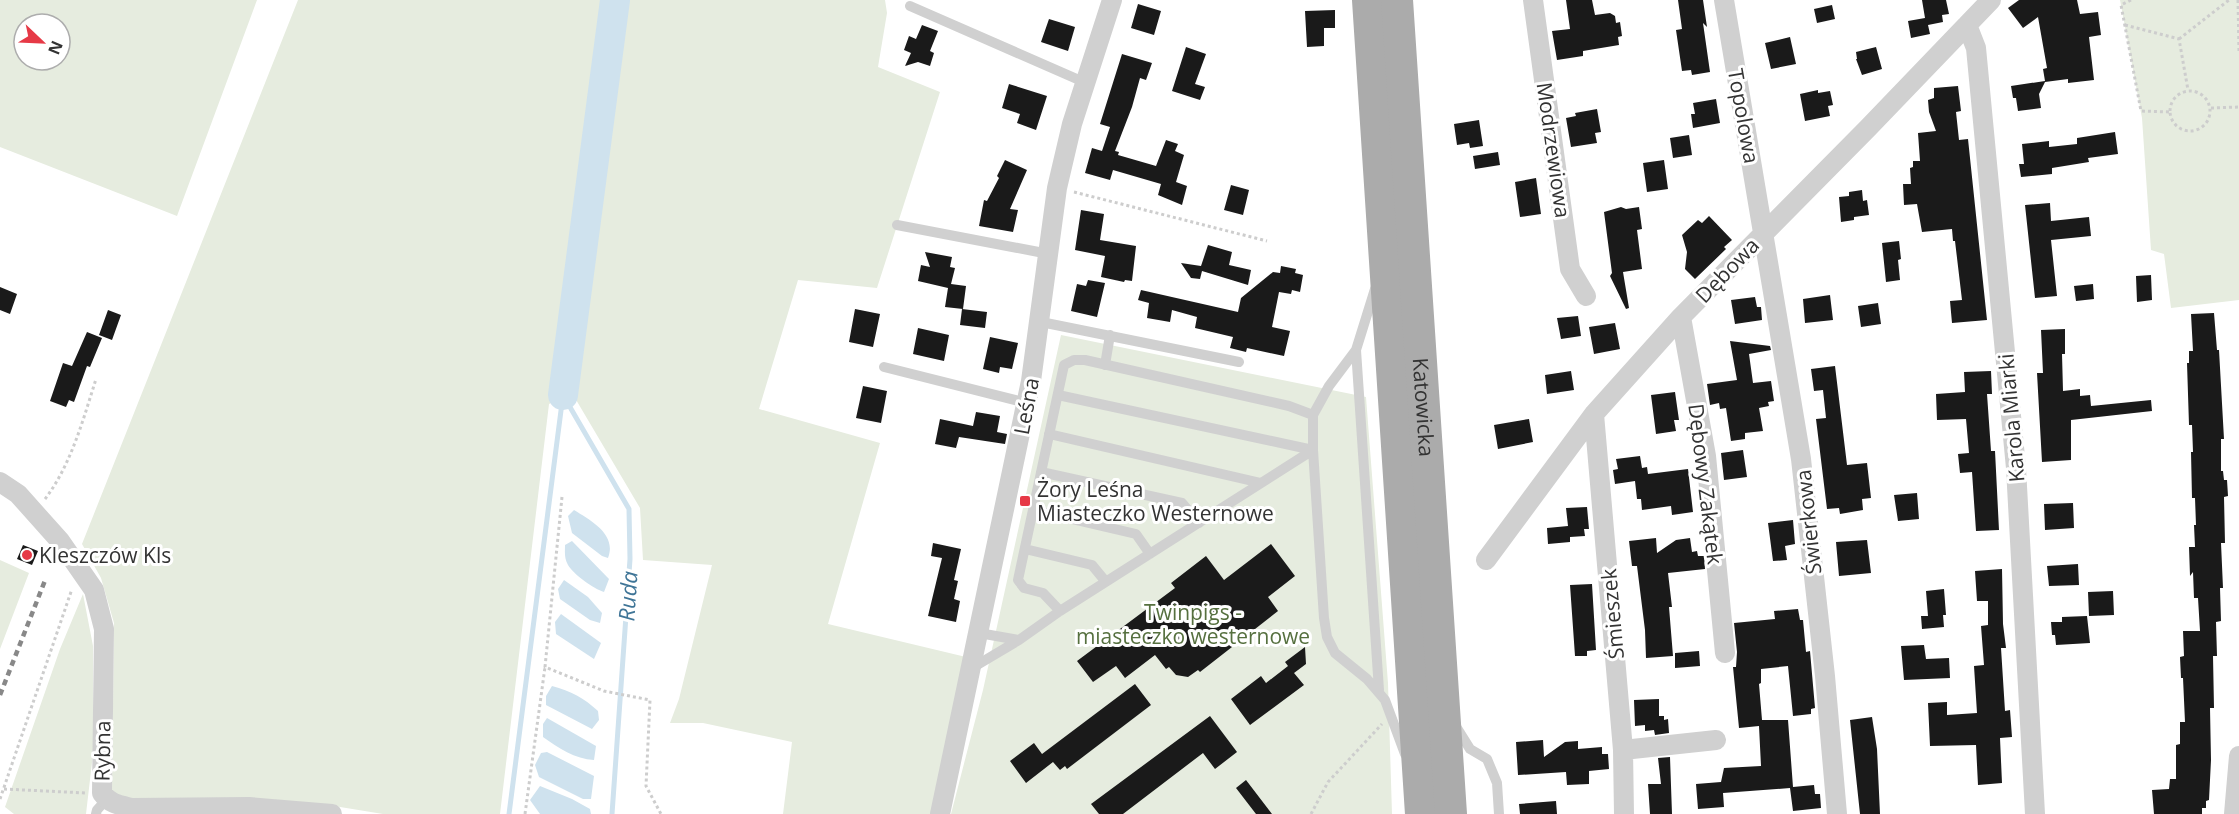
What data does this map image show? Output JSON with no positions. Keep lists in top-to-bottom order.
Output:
{
  "streets": {
    "main road": ["Katowicka"],
    "street": [
      "Topolowa",
      "Modrzewiowa",
      "Dębowa",
      "Leśna",
      "Karola Miarki",
      "Dębowy Zakątek",
      "Świerkowa",
      "Śmieszek",
      "Rybna"
    ]
  },
  "crossings": [
    ["Topolowa", "Dębowa"],
    ["Topolowa", "Świerkowa"],
    ["Dębowa", "Karola Miarki"],
    ["Dębowa", "Dębowy Zakątek"],
    ["Dębowa", "Świerkowa"],
    ["Dębowa", "Śmieszek"]
  ],
  "water": ["Ruda"],
  "parks": ["Twinpigs - miasteczko westernowe"],
  "places": {
    "transit": ["Żory Leśna Miasteczko Westernowe"],
    "other": ["Kleszczów Kls"]
  },
  "north": "bottom right"
}
